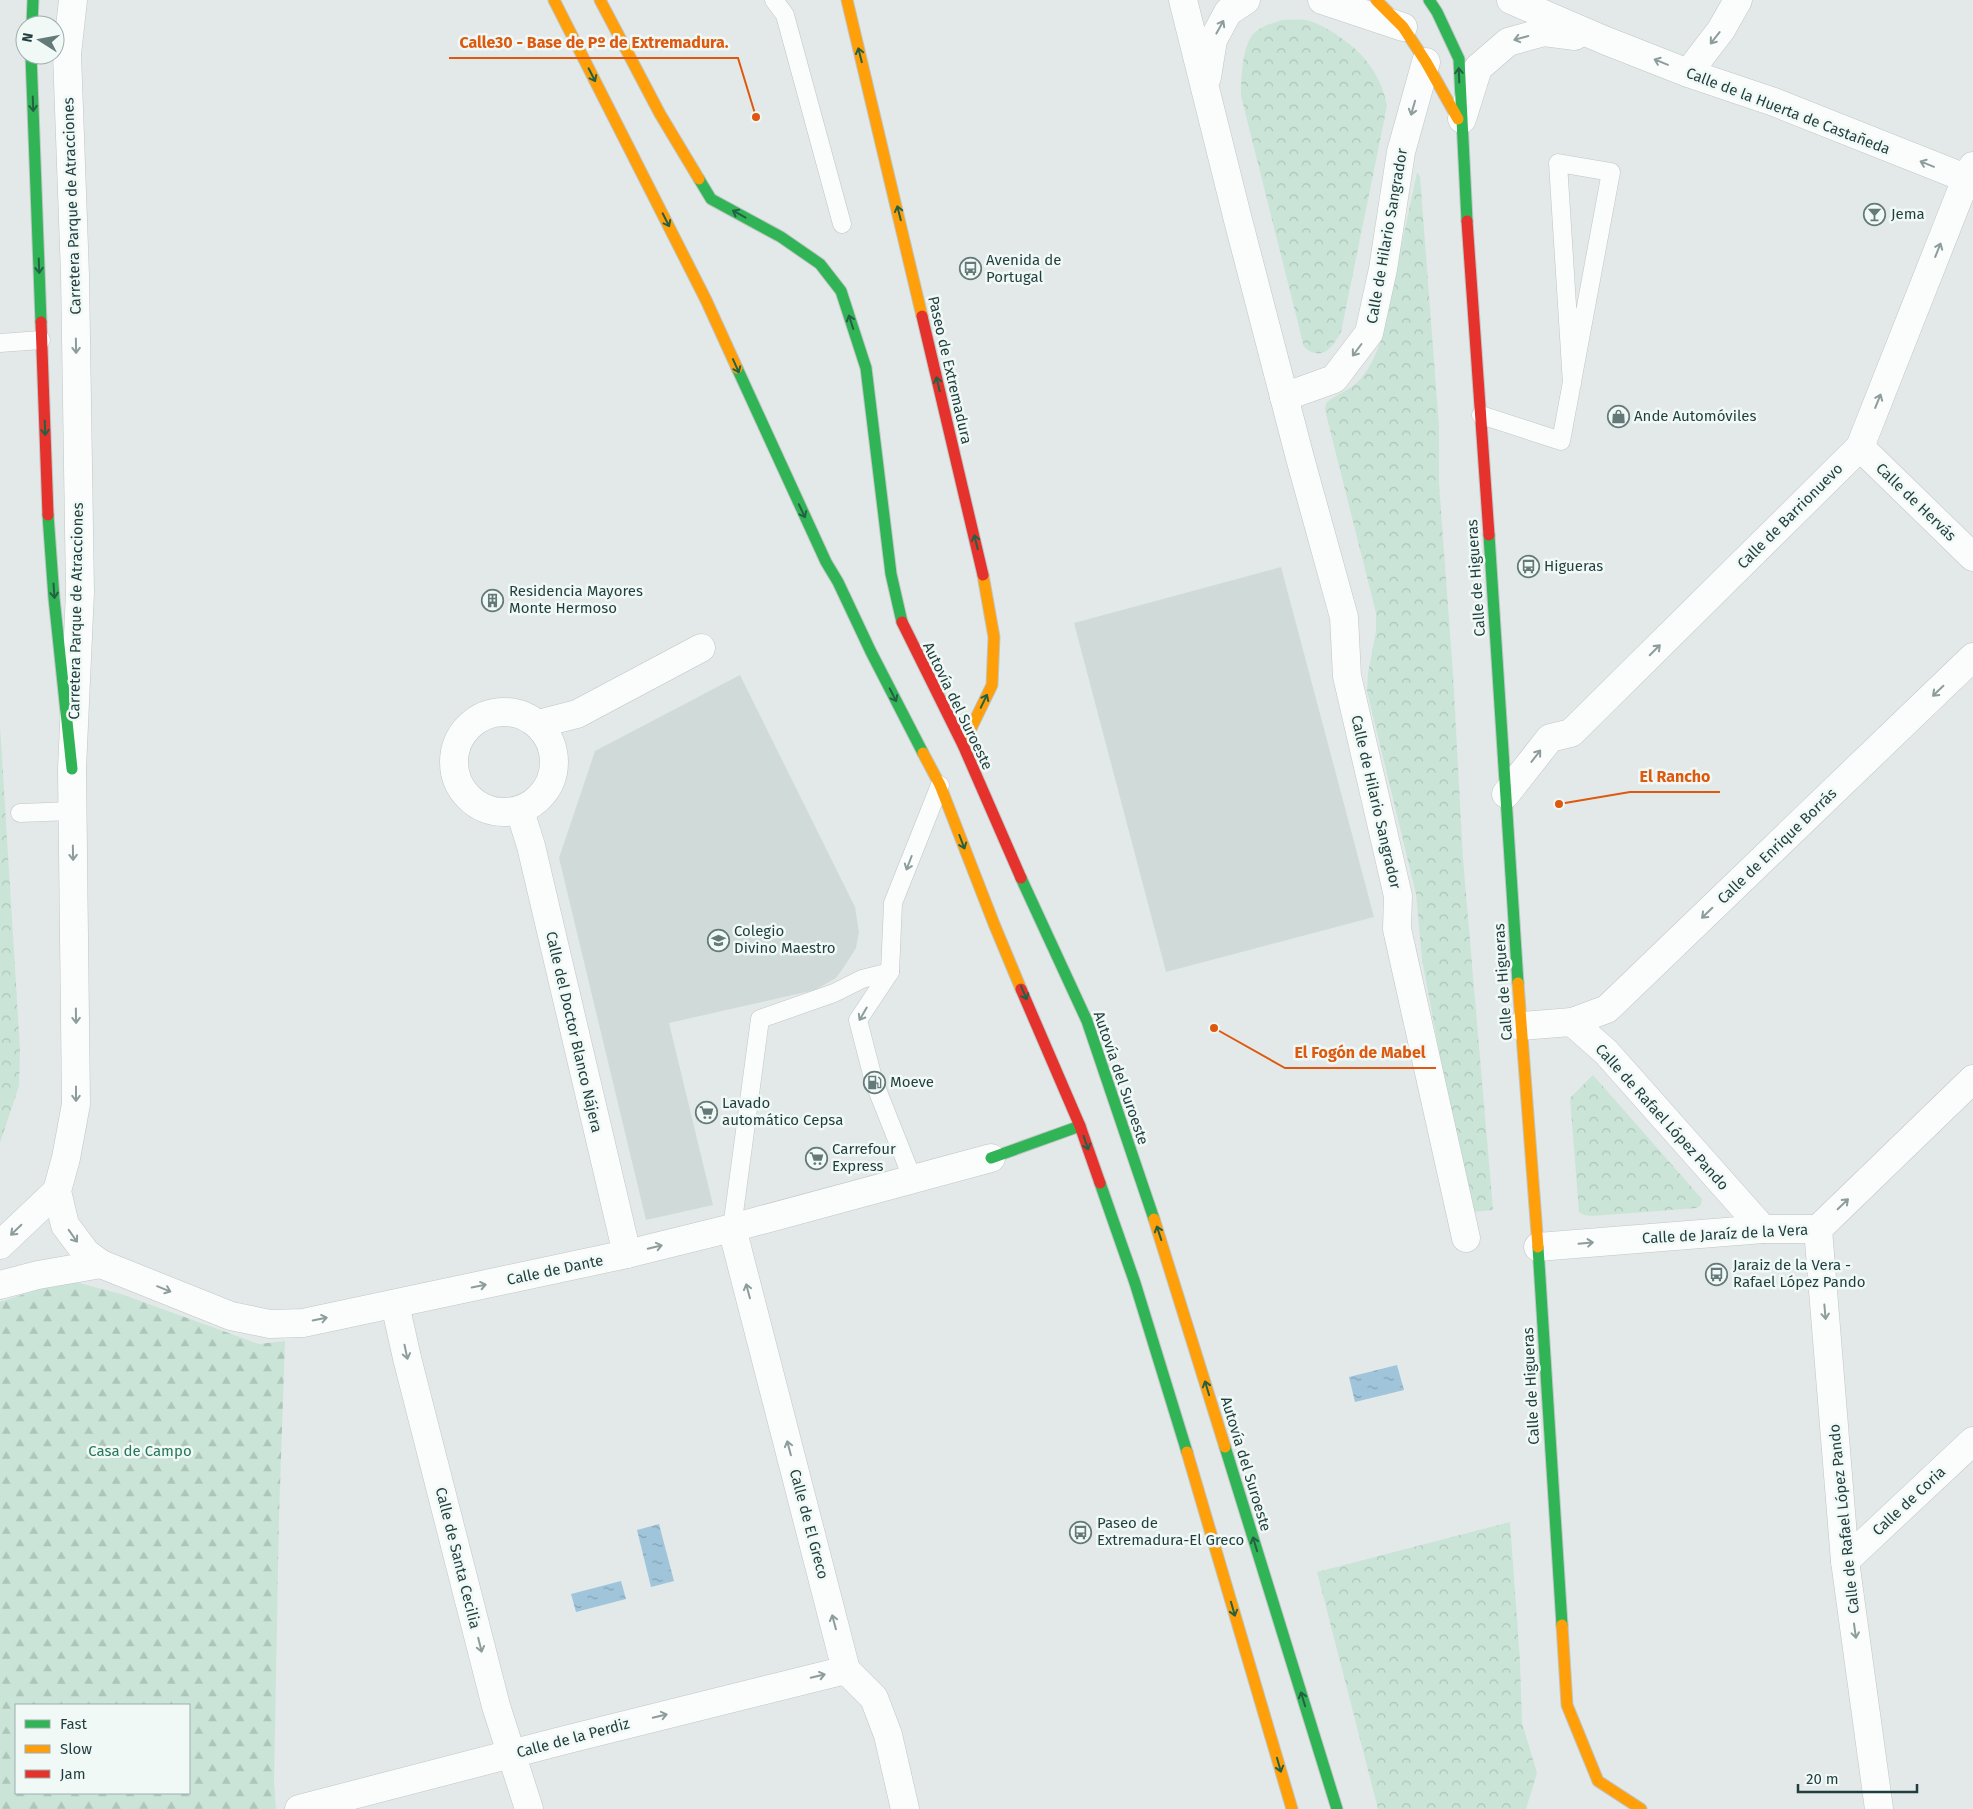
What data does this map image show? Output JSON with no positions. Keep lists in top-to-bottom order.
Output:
{
  "streets": {
    "main road": ["Paseo de Extremadura", "Calle de Higueras", "Autovía del Suroeste"],
    "street": [
      "Calle de la Huerta de Castañeda",
      "Carretera Parque de Atracciones",
      "Calle de Hilario Sangrador",
      "Calle de Hervás",
      "Calle de Barrionuevo",
      "Calle de Enrique Borrás",
      "Calle del Doctor Blanco Nájera",
      "Calle de Rafael López Pando",
      "Calle de Jaraíz de la Vera",
      "Calle de Dante",
      "Calle de Coria",
      "Calle de El Greco",
      "Calle de Santa Cecilia",
      "Calle de la Perdiz"
    ]
  },
  "crossings": [
    ["Calle de la Huerta de Castañeda", "Calle de Barrionuevo"],
    ["Calle de la Huerta de Castañeda", "Calle de Higueras"],
    ["Calle de Hilario Sangrador", "Calle de Higueras"],
    ["Paseo de Extremadura", "Autovía del Suroeste"],
    ["Calle de Hervás", "Calle de Barrionuevo"],
    ["Calle de Barrionuevo", "Calle de Higueras"],
    ["Calle de Higueras", "Calle de Jaraíz de la Vera"],
    ["Calle de Enrique Borrás", "Calle de Rafael López Pando"],
    ["Calle del Doctor Blanco Nájera", "Calle de Dante"],
    ["Calle de Rafael López Pando", "Calle de Jaraíz de la Vera"],
    ["Calle de Rafael López Pando", "Calle de Coria"],
    ["Calle de Dante", "Calle de El Greco"],
    ["Calle de Dante", "Calle de Santa Cecilia"],
    ["Calle de El Greco", "Calle de la Perdiz"],
    ["Calle de Santa Cecilia", "Calle de la Perdiz"]
  ],
  "one_way": [
    "Carretera Parque de Atracciones",
    "Paseo de Extremadura",
    "Calle de Barrionuevo",
    "Calle de Enrique Borrás",
    "Calle de Rafael López Pando",
    "Calle de Jaraíz de la Vera",
    "Calle de Dante",
    "Calle de El Greco",
    "Calle de Santa Cecilia",
    "Calle de la Perdiz"
  ],
  "parks": ["Casa de Campo"],
  "places": {
    "other": ["Calle30 - Base de Pº de Extremadura.", "El Rancho", "El Fogón de Mabel"],
    "bar": ["Jema"],
    "bus stop": [
      "Avenida de Portugal",
      "Higueras",
      "Jaraiz de la Vera - Rafael López Pando",
      "Paseo de Extremadura-El Greco"
    ],
    "shop": ["Ande Automóviles"],
    "building": ["Residencia Mayores Monte Hermoso"],
    "school or university": ["Colegio Divino Maestro"],
    "fuel station": ["Moeve"],
    "supermarket": ["Lavado automático Cepsa", "Carrefour Express"]
  },
  "legend": ["Fast", "Slow", "Jam"],
  "scale_bar": "20 m",
  "north": "left"
}
